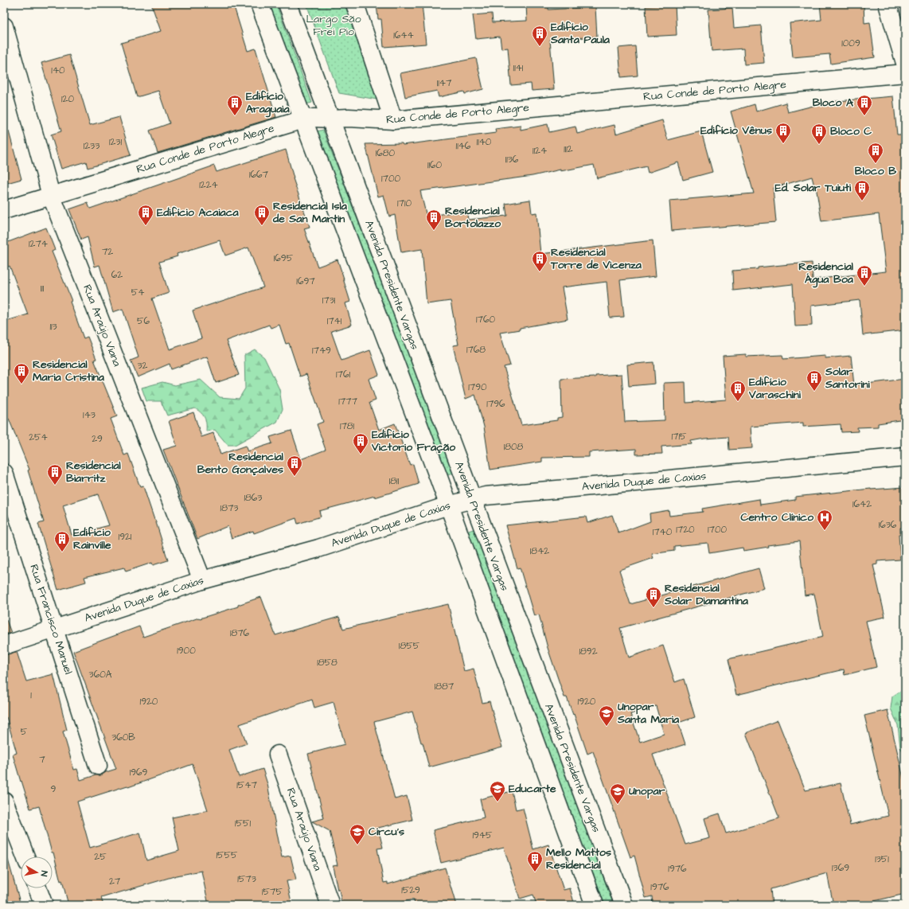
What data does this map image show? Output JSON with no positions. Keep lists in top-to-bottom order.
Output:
{
  "streets": {
    "street": [
      "Rua Conde de Porto Alegre",
      "Avenida Presidente Vargas",
      "Rua Araújo Viana",
      "Avenida Duque de Caxias",
      "Rua Francisco Manuel"
    ]
  },
  "crossings": [
    ["Rua Conde de Porto Alegre", "Avenida Presidente Vargas"],
    ["Rua Conde de Porto Alegre", "Rua Araújo Viana"],
    ["Avenida Presidente Vargas", "Avenida Duque de Caxias"],
    ["Rua Araújo Viana", "Avenida Duque de Caxias"],
    ["Avenida Duque de Caxias", "Rua Francisco Manuel"]
  ],
  "parks": ["Largo São Frei Pio"],
  "places": {
    "building": [
      "Edifício Santa Paula",
      "Edifício Araguaia",
      "Bloco A",
      "Edifício Vênus",
      "Bloco C",
      "Bloco B",
      "Ed. Solar Tuiuti",
      "Edifício Acaiaca",
      "Residencial Isla de San Martin",
      "Residencial Bortolazzo",
      "Residencial Torre de Vicenza",
      "Residencial Água Boa",
      "Residencial Maria Cristina",
      "Solar Santorini",
      "Edifício Varaschini",
      "Edifício Victorio Fração",
      "Residencial Bento Gonçalves",
      "Residencial Biarritz",
      "Edifício Rainville",
      "Residencial Solar Diamantina",
      "Mello Mattos Residencial"
    ],
    "hospital": ["Centro Clínico"],
    "school or university": [
      "Unopar Santa Maria",
      "Educarte",
      "Unopar",
      "Circu's"
    ]
  },
  "house_numbers": [
    "1644",
    "1009",
    "1141",
    "140",
    "1147",
    "120",
    "1231",
    "1140",
    "1233",
    "1146",
    "1112",
    "1124",
    "1680",
    "1136",
    "1160",
    "1667",
    "1700",
    "1224",
    "1710",
    "1274",
    "72",
    "1695",
    "62",
    "1697",
    "111",
    "54",
    "1731",
    "1760",
    "56",
    "1741",
    "113",
    "1768",
    "1749",
    "32",
    "1761",
    "1790",
    "1777",
    "1796",
    "143",
    "1781",
    "1715",
    "254",
    "29",
    "1808",
    "1811",
    "1863",
    "1642",
    "1873",
    "1636",
    "1720",
    "1700",
    "1740",
    "1921",
    "1842",
    "1876",
    "1855",
    "1900",
    "1892",
    "1858",
    "360A",
    "1887",
    "1",
    "1920",
    "1920",
    "5",
    "360B",
    "7",
    "1969",
    "1547",
    "9",
    "1551",
    "1945",
    "1555",
    "25",
    "1351",
    "1369",
    "1976",
    "1573",
    "27",
    "1976",
    "1529",
    "1575"
  ],
  "north": "right"
}
